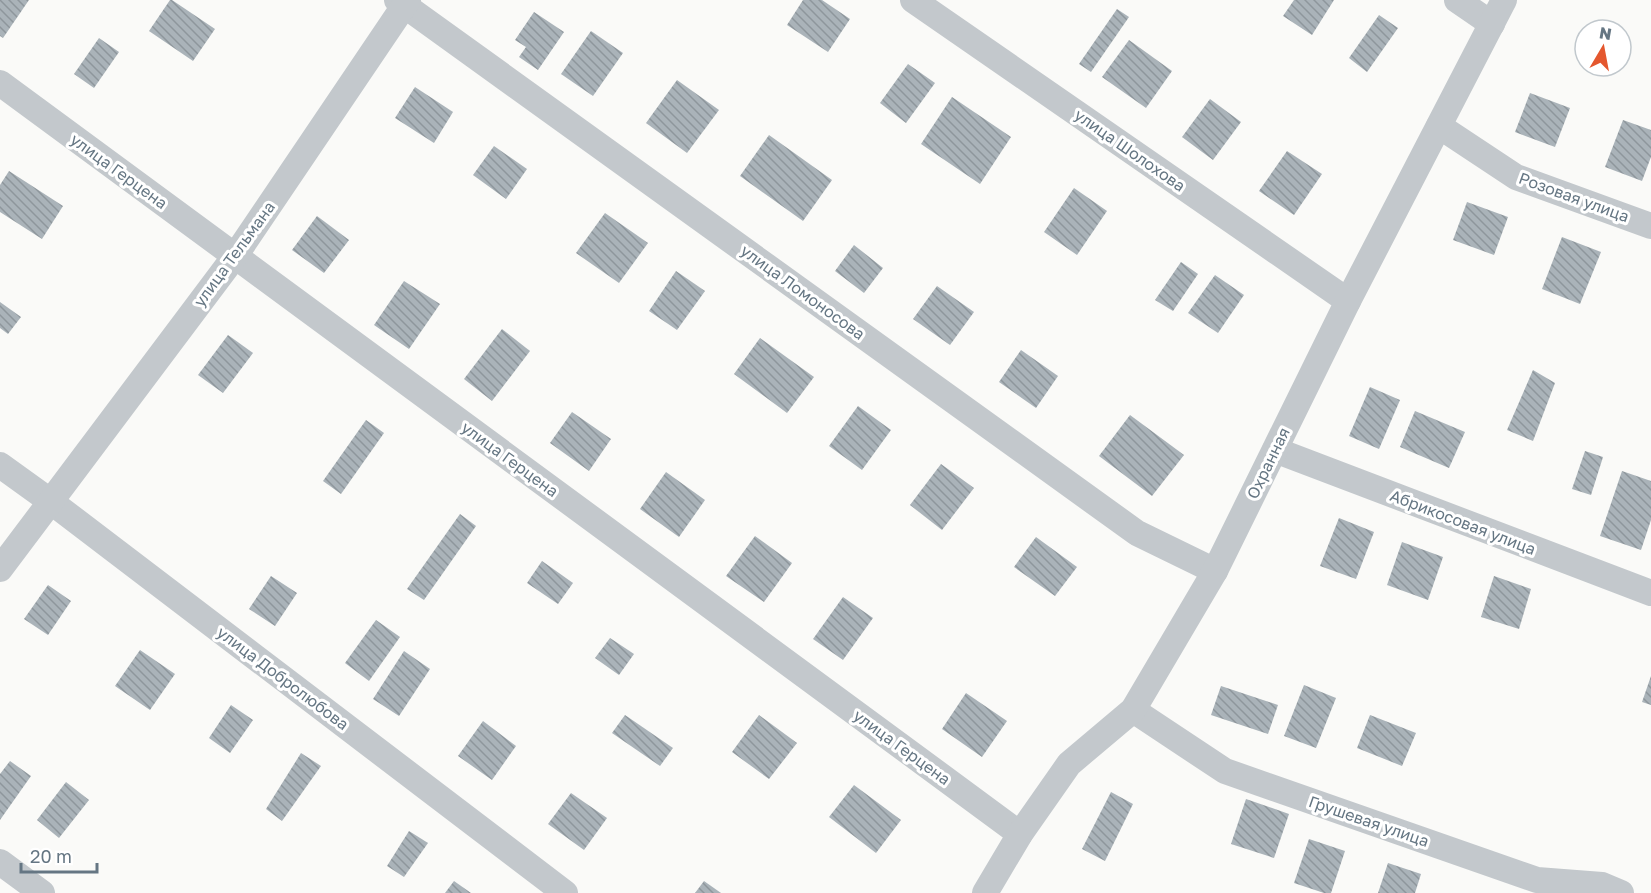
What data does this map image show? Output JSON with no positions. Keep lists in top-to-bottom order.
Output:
{
  "streets": {
    "street": [
      "улица Шолохова",
      "улица Герцена",
      "Розовая улица",
      "улица Тельмана",
      "улица Ломоносова",
      "Охранная",
      "Абрикосовая улица",
      "улица Добролюбова",
      "Грушевая улица"
    ]
  },
  "crossings": [
    ["улица Шолохова", "Охранная"],
    ["улица Герцена", "улица Тельмана"],
    ["улица Герцена", "Охранная"],
    ["Розовая улица", "Охранная"],
    ["улица Тельмана", "улица Ломоносова"],
    ["улица Тельмана", "улица Добролюбова"],
    ["улица Ломоносова", "Охранная"],
    ["Охранная", "Абрикосовая улица"],
    ["Охранная", "Грушевая улица"]
  ],
  "scale_bar": "20 m",
  "north": "top"
}
